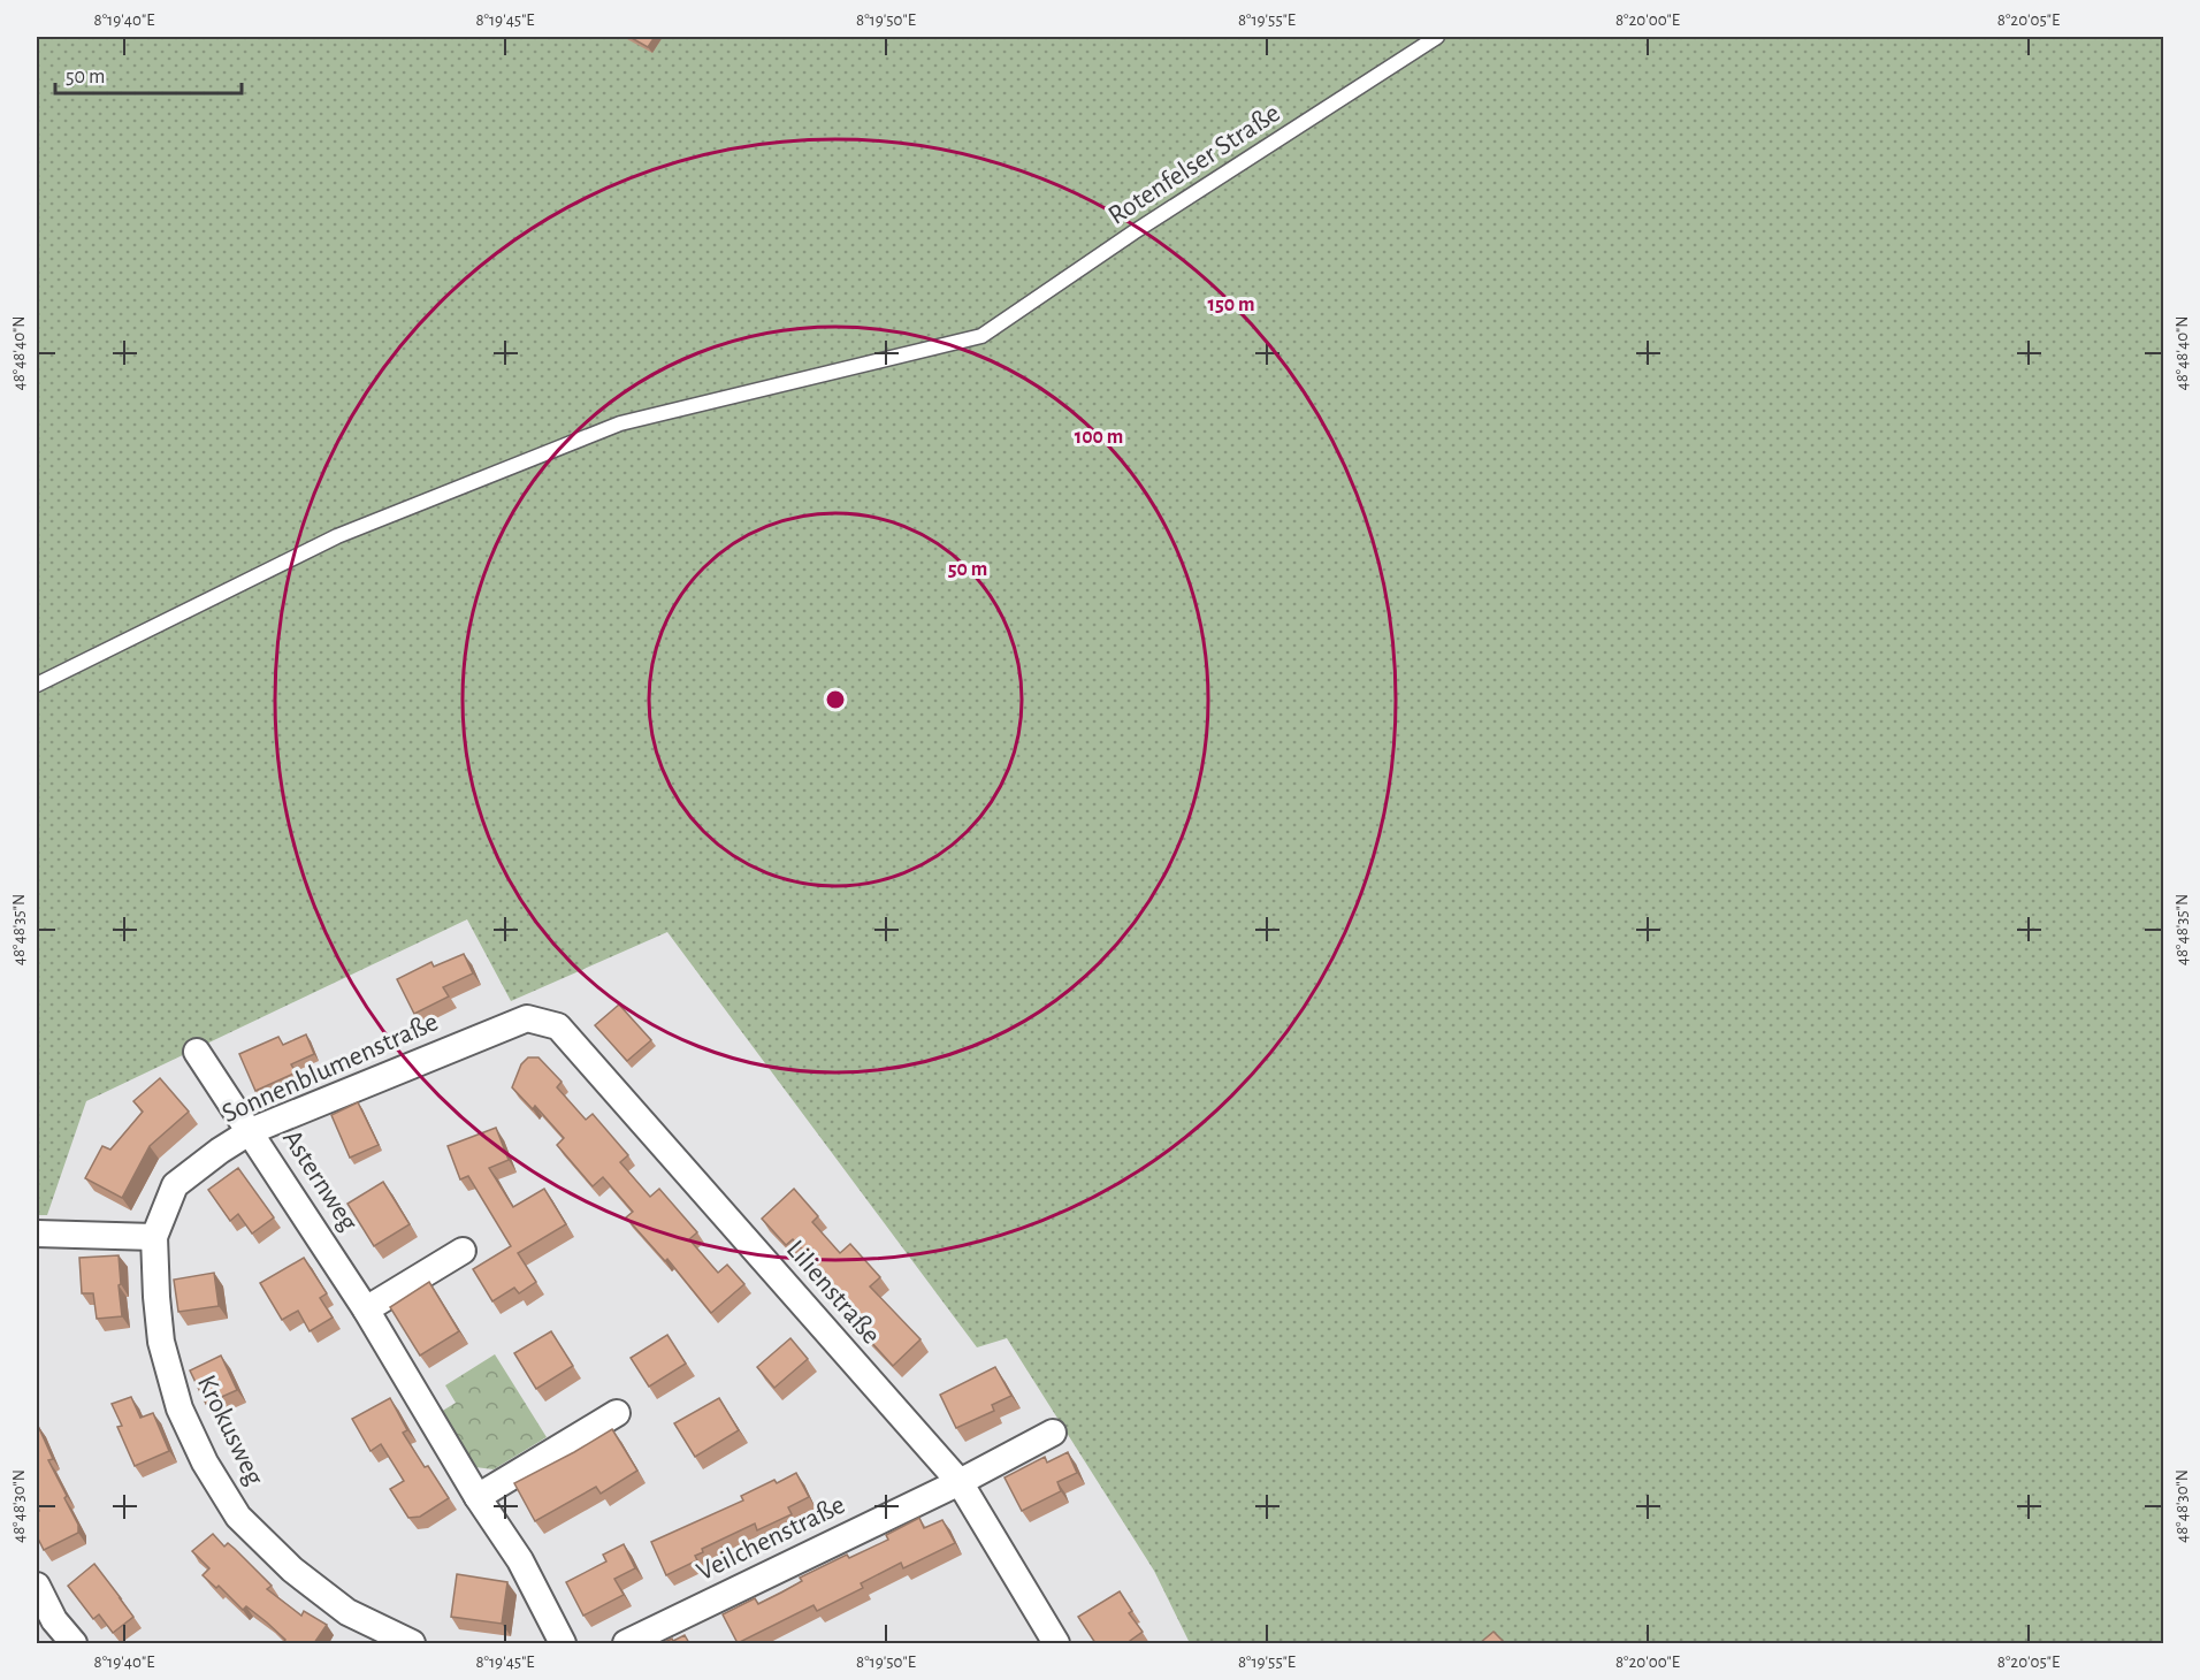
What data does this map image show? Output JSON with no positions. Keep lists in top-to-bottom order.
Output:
{
  "streets": {
    "street": [
      "Sonnenblumenstraße",
      "Asternweg",
      "Lilienstraße",
      "Krokusweg",
      "Veilchenstraße"
    ],
    "lane": ["Rotenfelser Straße"]
  },
  "crossings": [
    ["Sonnenblumenstraße", "Asternweg"],
    ["Sonnenblumenstraße", "Lilienstraße"],
    ["Sonnenblumenstraße", "Krokusweg"],
    ["Lilienstraße", "Veilchenstraße"]
  ],
  "scale_bar": "50 m",
  "coordinates": [
    "8°19'40\"E",
    "8°19'45\"E",
    "8°19'50\"E",
    "8°19'55\"E",
    "8°20'00\"E",
    "8°20'05\"E",
    "48°48'40\"N",
    "48°48'35\"N",
    "48°48'30\"N"
  ],
  "rings": ["150 m", "100 m", "50 m"]
}
